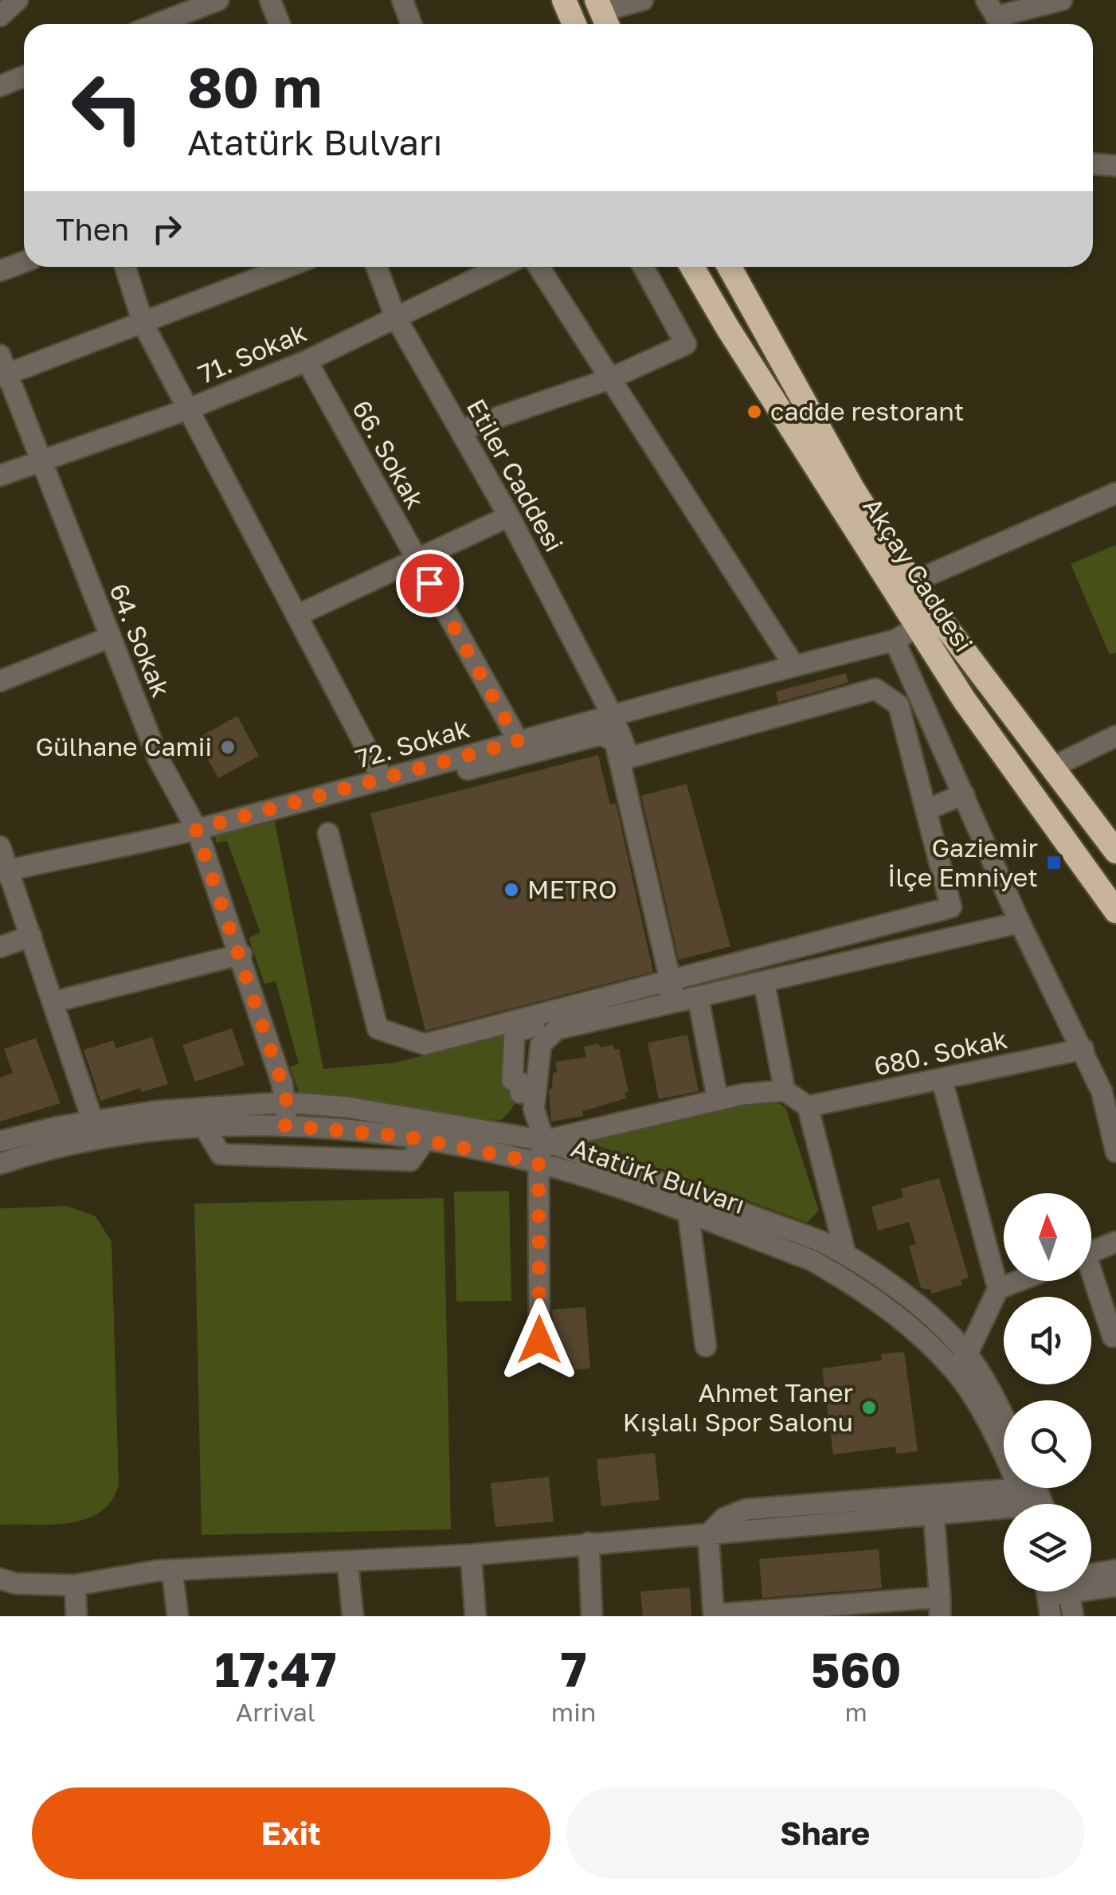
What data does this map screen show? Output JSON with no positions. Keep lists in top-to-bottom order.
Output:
{
  "streets": {
    "highway": ["Akçay Caddesi"],
    "street": [
      "71. Sokak",
      "66. Sokak",
      "Etiler Caddesi",
      "64. Sokak",
      "72. Sokak",
      "680. Sokak",
      "Atatürk Bulvarı"
    ]
  },
  "crossings": [
    ["71. Sokak", "66. Sokak"],
    ["71. Sokak", "Etiler Caddesi"],
    ["71. Sokak", "64. Sokak"],
    ["66. Sokak", "72. Sokak"],
    ["Etiler Caddesi", "72. Sokak"],
    ["Akçay Caddesi", "72. Sokak"],
    ["64. Sokak", "72. Sokak"],
    ["64. Sokak", "Atatürk Bulvarı"]
  ],
  "places": {
    "other": [
      "cadde restorant",
      "Gülhane Camii",
      "METRO",
      "Ahmet Taner Kışlalı Spor Salonu"
    ],
    "transit": ["Gaziemir İlçe Emniyet"]
  },
  "north": "top",
  "page": {
    "turn": ["80 m", "Atatürk Bulvarı"],
    "then": "Then",
    "eta": [
      "17:47",
      "Arrival",
      "7",
      "min",
      "560",
      "m"
    ],
    "buttons": ["Exit", "Share"]
  }
}
